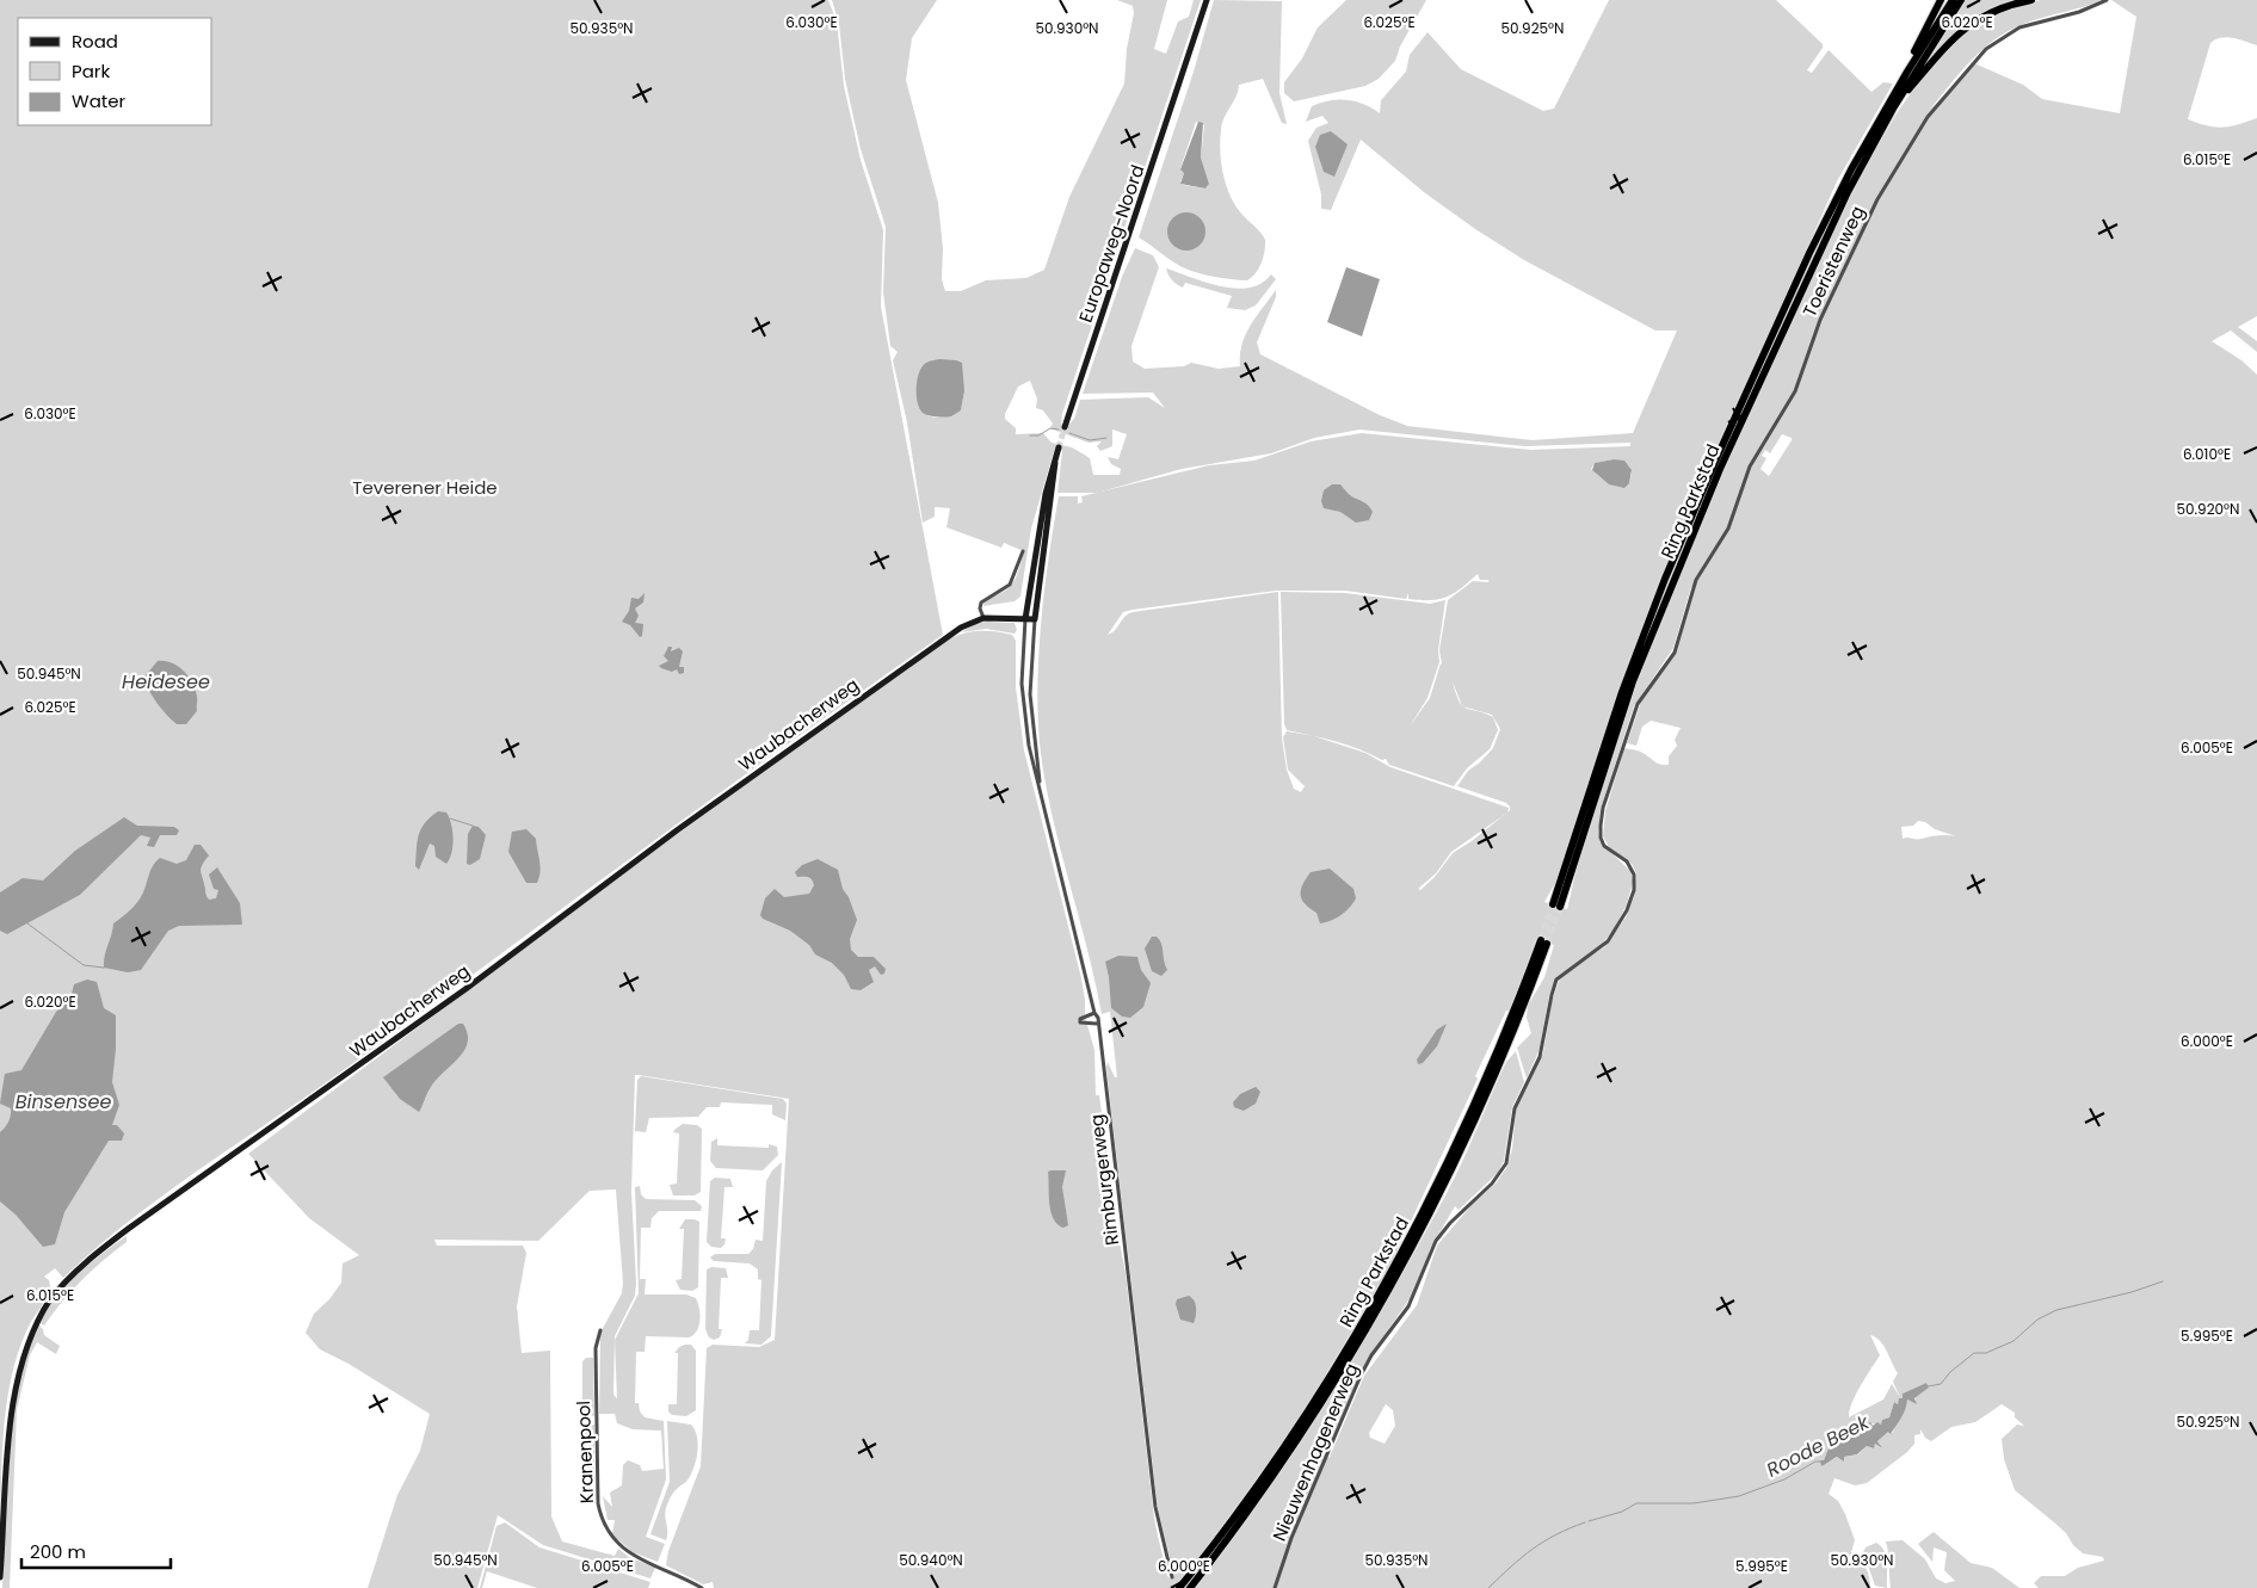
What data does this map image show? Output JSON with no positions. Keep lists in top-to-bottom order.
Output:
{
  "streets": {
    "highway": ["Ring Parkstad"],
    "street": [
      "Europaweg-Noord",
      "Toeristenweg",
      "Waubacherweg",
      "Rimburgerweg",
      "Kranenpool",
      "Nieuwenhagenerweg"
    ]
  },
  "crossings": [
    ["Toeristenweg", "Nieuwenhagenerweg"],
    ["Waubacherweg", "Rimburgerweg"]
  ],
  "water": ["Heidesee", "Binsensee", "Roode Beek"],
  "parks": ["Teverener Heide"],
  "legend": ["Road", "Park", "Water"],
  "scale_bar": "200 m",
  "coordinates": [
    "6.025°E",
    "6.030°E",
    "6.020°E",
    "50.935°N",
    "50.930°N",
    "50.925°N",
    "6.015°E",
    "6.010°E",
    "50.920°N",
    "50.945°N",
    "6.005°E",
    "6.000°E",
    "5.995°E",
    "50.940°N"
  ]
}
